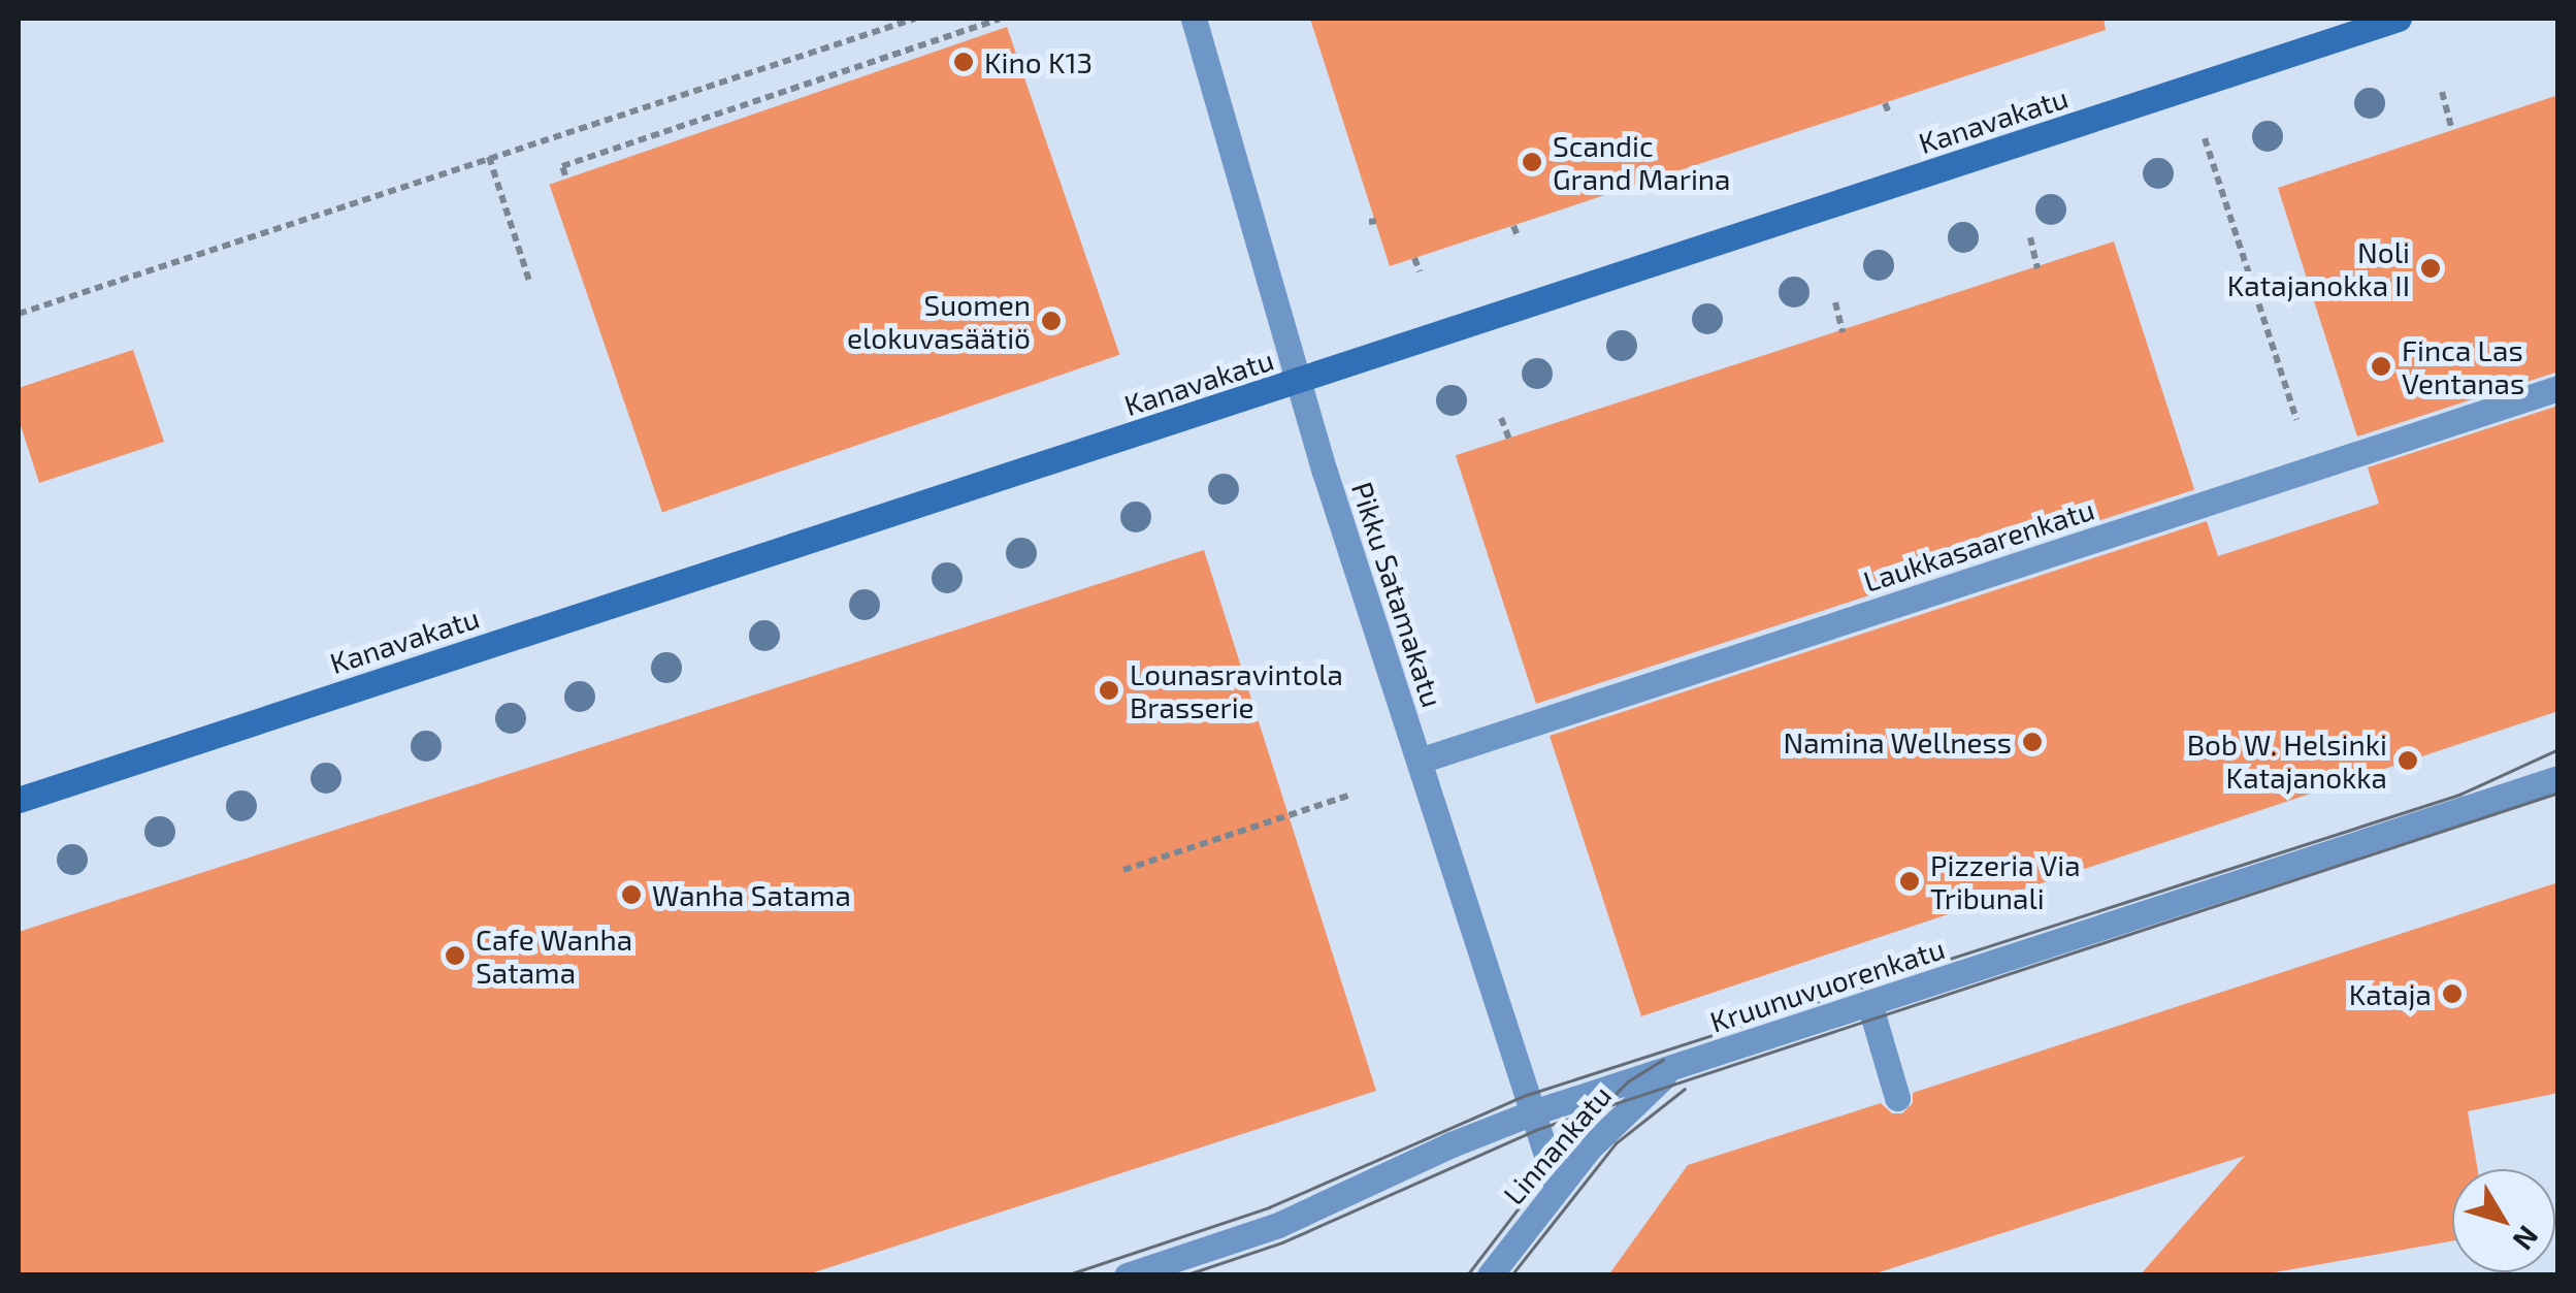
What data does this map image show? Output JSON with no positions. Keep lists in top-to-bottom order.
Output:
{
  "streets": {
    "main road": ["Kanavakatu"],
    "street": [
      "Laukkasaarenkatu",
      "Pikku Satamakatu",
      "Kruunuvuorenkatu",
      "Linnankatu"
    ]
  },
  "crossings": [
    ["Kanavakatu", "Pikku Satamakatu"],
    ["Laukkasaarenkatu", "Pikku Satamakatu"],
    ["Pikku Satamakatu", "Kruunuvuorenkatu"],
    ["Pikku Satamakatu", "Linnankatu"],
    ["Kruunuvuorenkatu", "Linnankatu"]
  ],
  "places": [
    "Kino K13",
    "Scandic Grand Marina",
    "Noli Katajanokka II",
    "Suomen elokuvasäätiö",
    "Finca Las Ventanas",
    "Lounasravintola Brasserie",
    "Namina Wellness",
    "Bob W. Helsinki Katajanokka",
    "Pizzeria Via Tribunali",
    "Wanha Satama",
    "Cafe Wanha Satama",
    "Kataja"
  ],
  "north": "bottom right"
}
